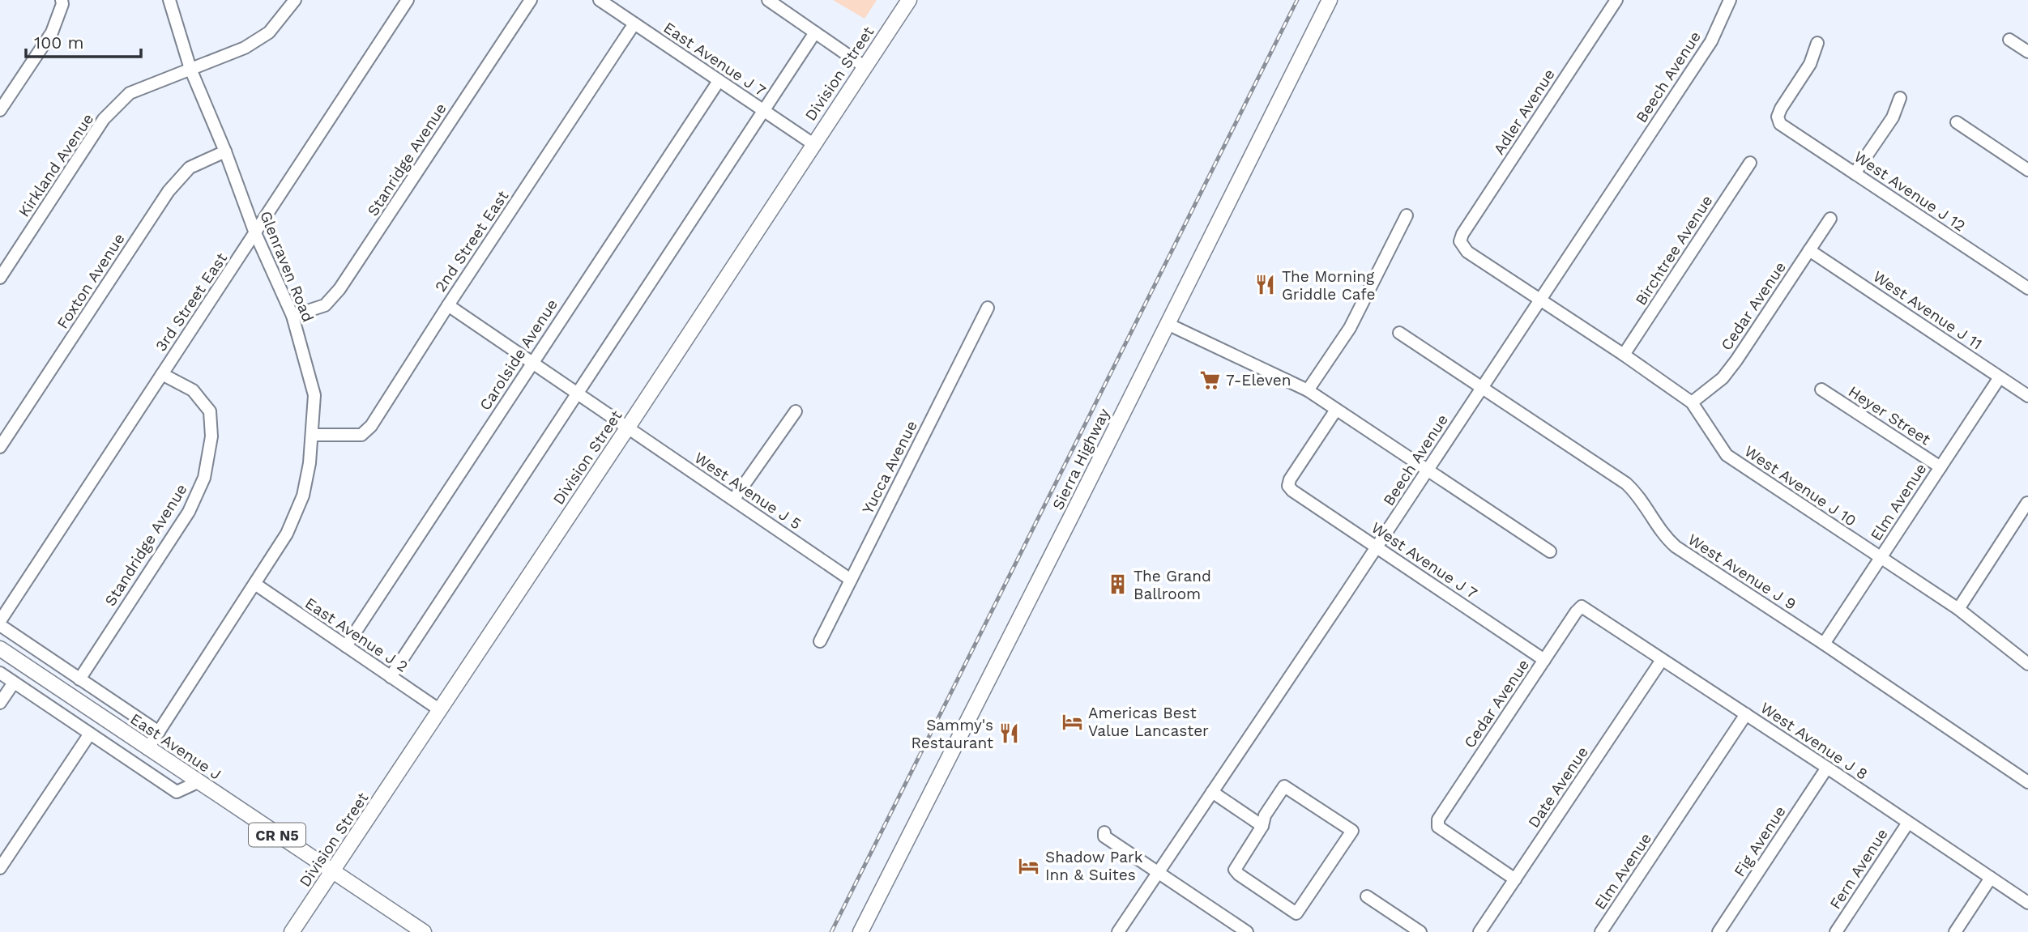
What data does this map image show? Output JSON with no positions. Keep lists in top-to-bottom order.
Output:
{
  "streets": {
    "main road": [
      "Division Street",
      "Sierra Highway",
      "East Avenue J",
      "CR N5"
    ],
    "street": [
      "East Avenue J 7",
      "Beech Avenue",
      "Adler Avenue",
      "Stanridge Avenue",
      "Kirkland Avenue",
      "West Avenue J 12",
      "2nd Street East",
      "Birchtree Avenue",
      "Glenraven Road",
      "Foxton Avenue",
      "3rd Street East",
      "Cedar Avenue",
      "West Avenue J 11",
      "Carolside Avenue",
      "Heyer Street",
      "Yucca Avenue",
      "West Avenue J 10",
      "West Avenue J 5",
      "Elm Avenue",
      "Standridge Avenue",
      "West Avenue J 7",
      "West Avenue J 9",
      "East Avenue J 2",
      "West Avenue J 8",
      "Date Avenue",
      "Fig Avenue",
      "Fern Avenue"
    ]
  },
  "crossings": [
    ["East Avenue J 7", "Division Street"],
    ["East Avenue J 7", "2nd Street East"],
    ["East Avenue J 7", "Carolside Avenue"],
    ["Division Street", "West Avenue J 5"],
    ["Division Street", "East Avenue J 2"],
    ["Division Street", "East Avenue J"],
    ["Division Street", "CR N5"],
    ["Beech Avenue", "West Avenue J 10"],
    ["Beech Avenue", "West Avenue J 7"],
    ["Beech Avenue", "West Avenue J 9"],
    ["Adler Avenue", "West Avenue J 10"],
    ["Stanridge Avenue", "Glenraven Road"],
    ["Kirkland Avenue", "Glenraven Road"],
    ["2nd Street East", "Glenraven Road"],
    ["2nd Street East", "West Avenue J 5"],
    ["Birchtree Avenue", "West Avenue J 10"],
    ["Glenraven Road", "Foxton Avenue"],
    ["Glenraven Road", "3rd Street East"],
    ["Glenraven Road", "East Avenue J 2"],
    ["Glenraven Road", "East Avenue J"],
    ["3rd Street East", "Standridge Avenue"],
    ["3rd Street East", "East Avenue J"],
    ["Cedar Avenue", "West Avenue J 11"],
    ["Cedar Avenue", "West Avenue J 10"],
    ["Cedar Avenue", "West Avenue J 7"],
    ["Cedar Avenue", "West Avenue J 8"],
    ["Cedar Avenue", "Date Avenue"],
    ["West Avenue J 11", "Elm Avenue"],
    ["Carolside Avenue", "West Avenue J 5"],
    ["Carolside Avenue", "East Avenue J 2"],
    ["Heyer Street", "Elm Avenue"],
    ["Yucca Avenue", "West Avenue J 5"],
    ["West Avenue J 10", "Elm Avenue"],
    ["Elm Avenue", "West Avenue J 9"],
    ["Elm Avenue", "West Avenue J 8"],
    ["Standridge Avenue", "East Avenue J"],
    ["West Avenue J 8", "Date Avenue"],
    ["West Avenue J 8", "Fig Avenue"],
    ["West Avenue J 8", "Fern Avenue"],
    ["East Avenue J", "CR N5"]
  ],
  "places": {
    "restaurant": ["The Morning Griddle Cafe", "Sammy's Restaurant"],
    "supermarket": ["7-Eleven"],
    "building": ["The Grand Ballroom"],
    "hotel": ["Americas Best Value Lancaster", "Shadow Park Inn & Suites"]
  },
  "scale_bar": "100 m"
}
